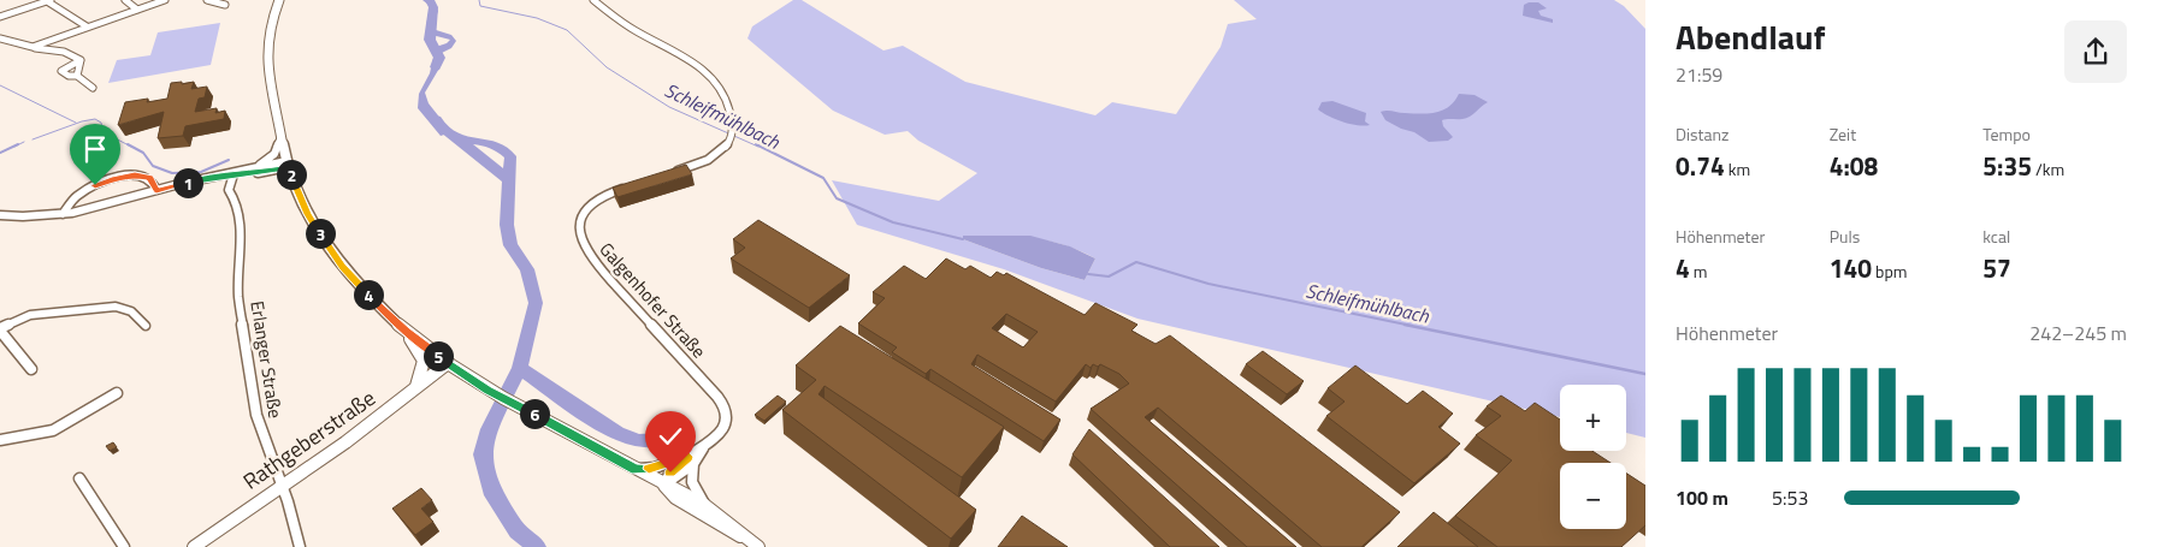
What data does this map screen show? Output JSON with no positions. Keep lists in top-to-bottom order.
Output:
{
  "streets": {
    "street": ["Galgenhofer Straße", "Erlanger Straße", "Rathgeberstraße"]
  },
  "crossings": [
    ["Erlanger Straße", "Rathgeberstraße"]
  ],
  "water": ["Schleifmühlbach"],
  "page": {
    "heading": ["Abendlauf", "21:59"],
    "stats": [
      ["Distanz", "0.74 km"],
      ["Zeit", "4:08"],
      ["Tempo", "5:35 /km"],
      ["Höhenmeter", "4 m"],
      ["Puls", "140 bpm"],
      ["kcal", "57"]
    ],
    "pins": [
      "2",
      "1",
      "3",
      "4",
      "5",
      "6"
    ],
    "chart": ["Höhenmeter", "242–245 m"],
    "map_buttons": ["+", "−"],
    "list": [
      {
        "name": "100 m",
        "note": "5:53"
      }
    ]
  }
}
